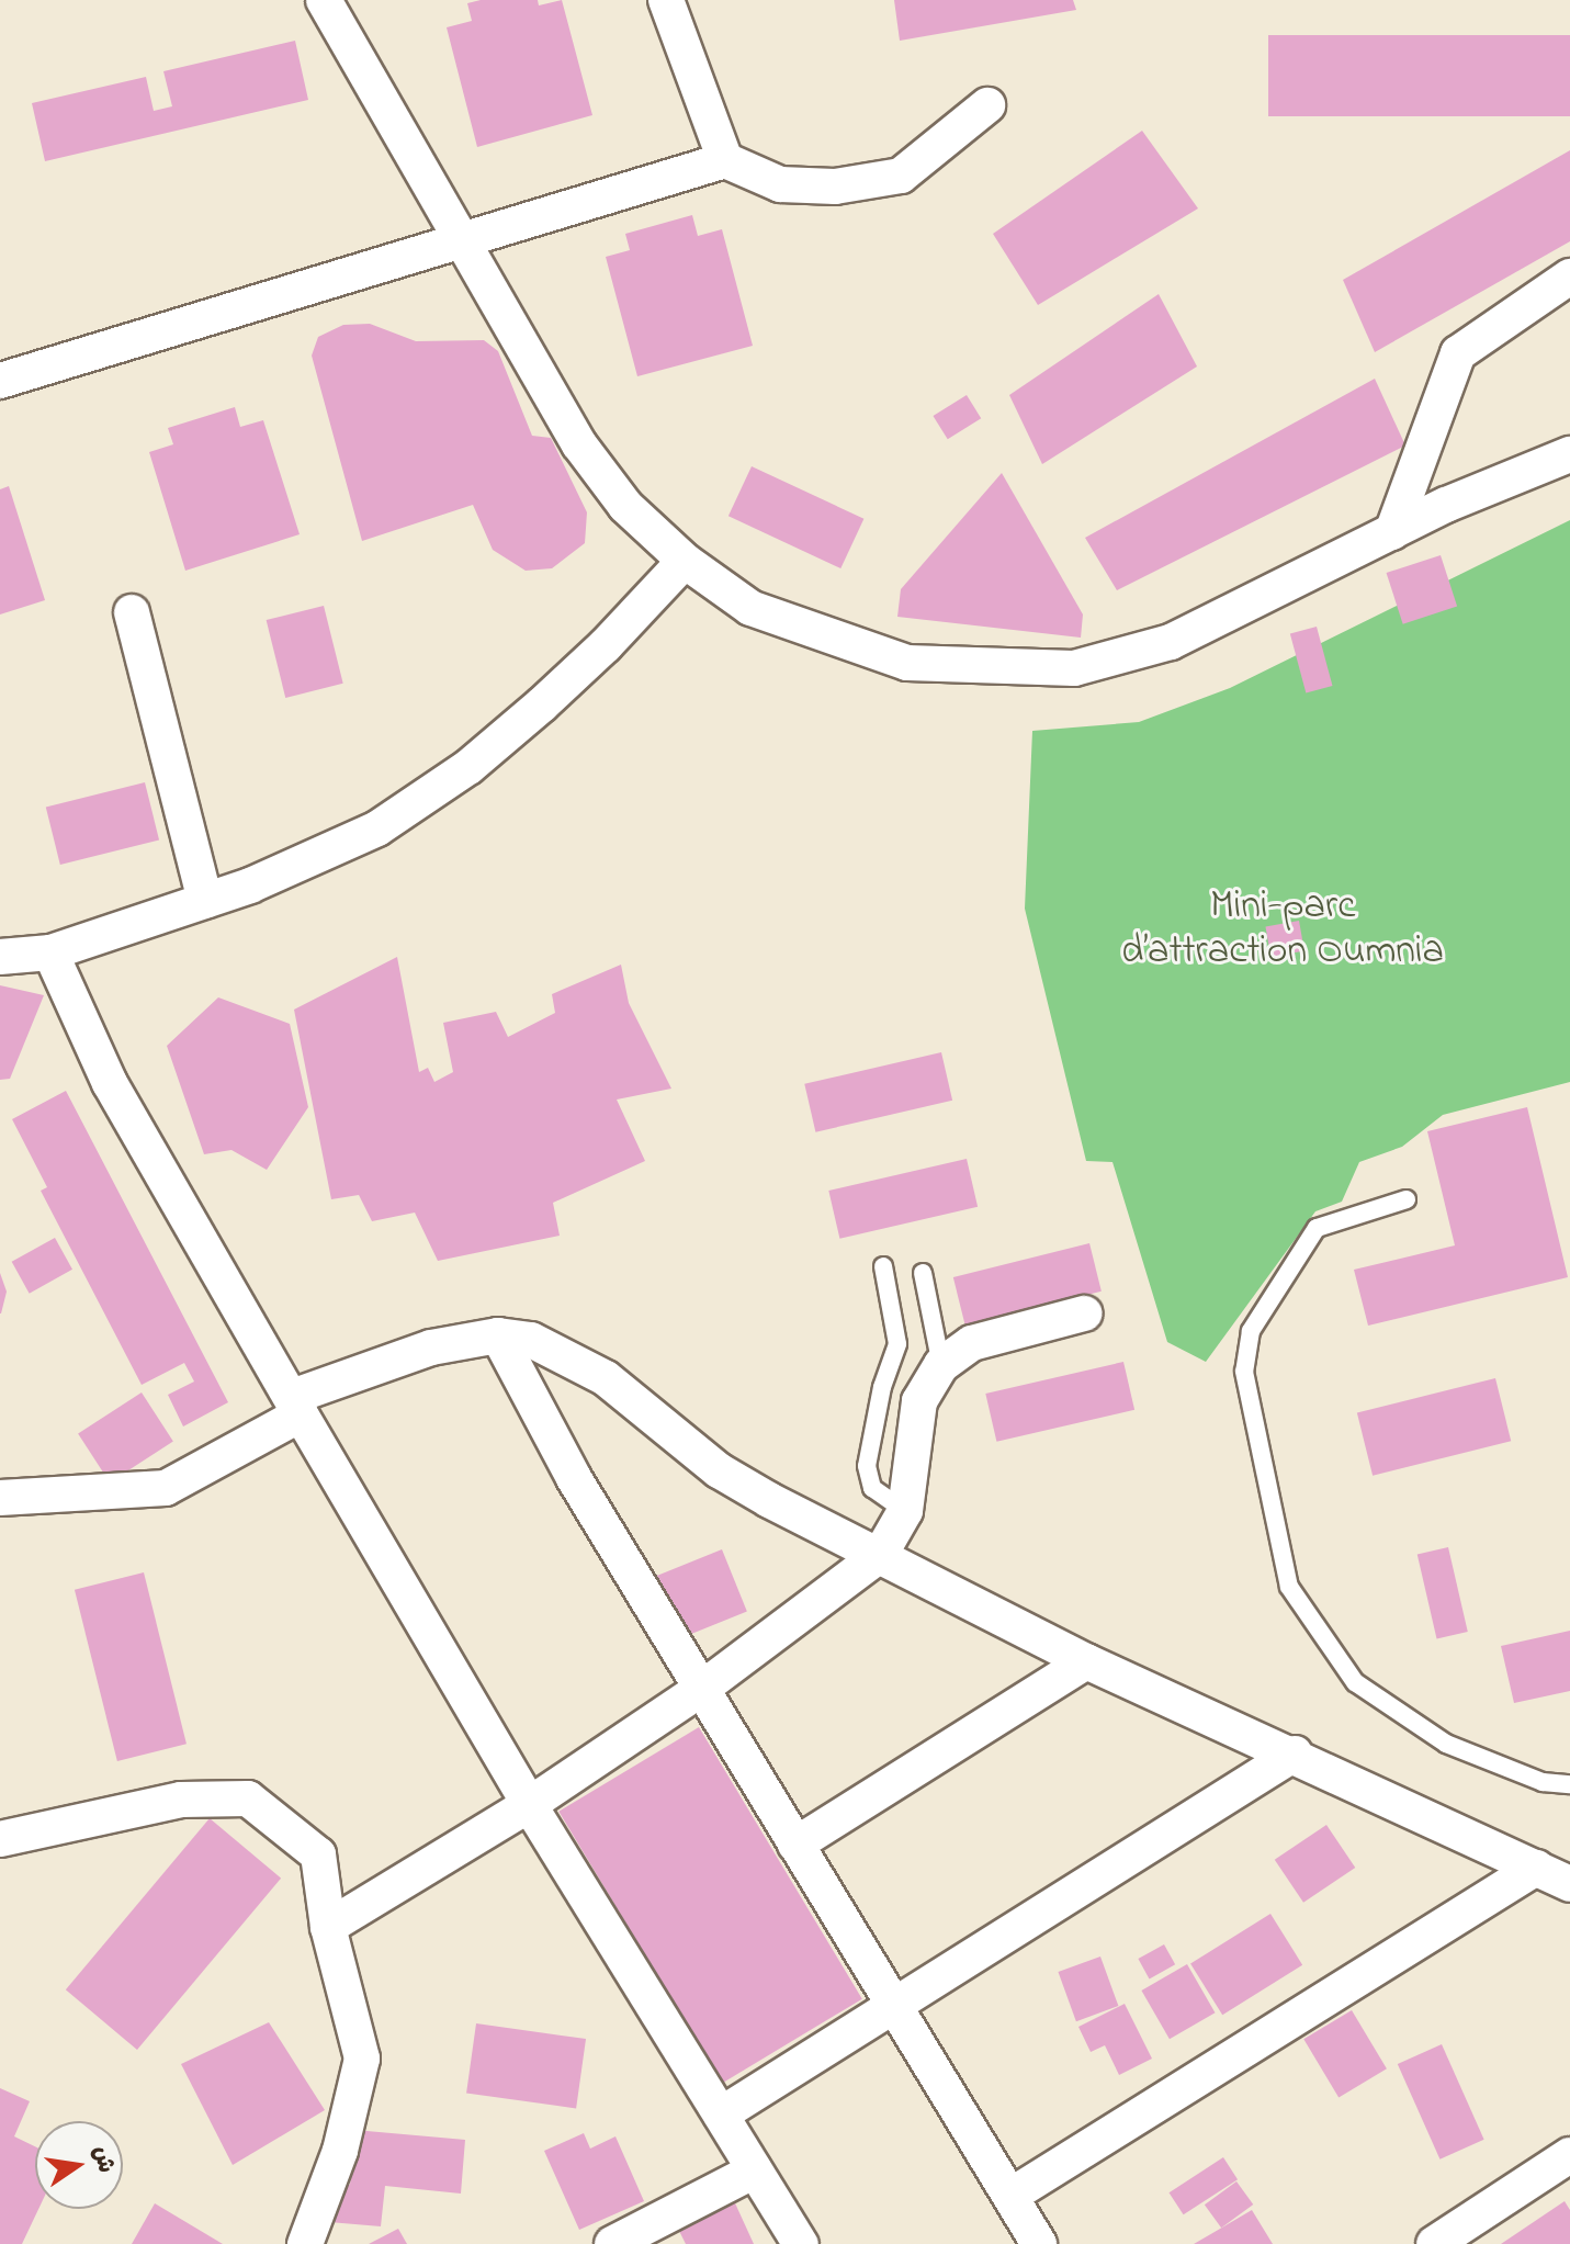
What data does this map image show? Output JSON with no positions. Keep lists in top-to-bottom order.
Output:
{
  "parks": ["Mini-parc d’attraction Oumnia"],
  "north": "right"
}
